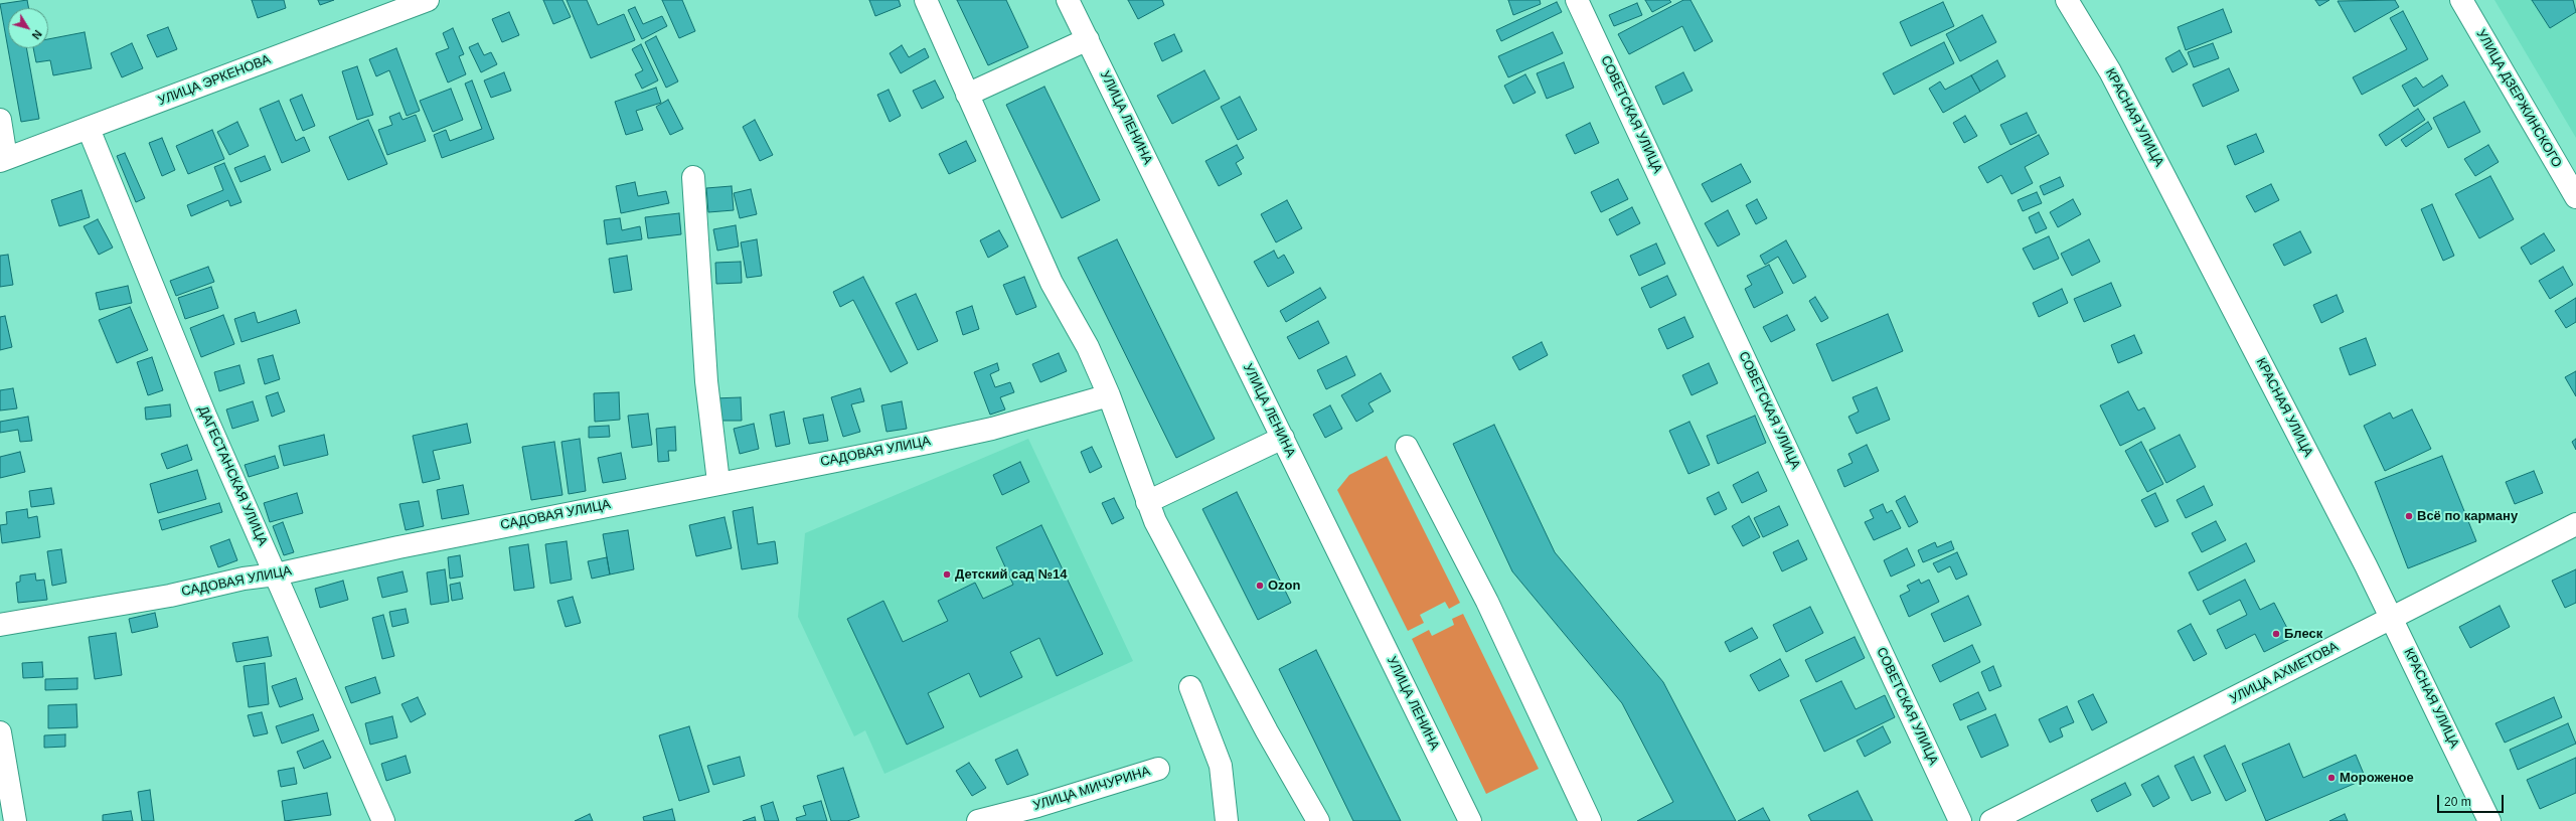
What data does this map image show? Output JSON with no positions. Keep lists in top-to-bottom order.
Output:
{
  "streets": {
    "street": [
      "УЛИЦА ЭРКЕНОВА",
      "УЛИЦА ДЗЕРЖИНСКОГО",
      "СОВЕТСКАЯ УЛИЦА",
      "УЛИЦА ЛЕНИНА",
      "КРАСНАЯ УЛИЦА",
      "САДОВАЯ УЛИЦА",
      "ДАГЕСТАНСКАЯ УЛИЦА",
      "УЛИЦА АХМЕТОВА",
      "УЛИЦА МИЧУРИНА"
    ]
  },
  "crossings": [
    ["УЛИЦА ЭРКЕНОВА", "ДАГЕСТАНСКАЯ УЛИЦА"],
    ["КРАСНАЯ УЛИЦА", "УЛИЦА АХМЕТОВА"],
    ["САДОВАЯ УЛИЦА", "ДАГЕСТАНСКАЯ УЛИЦА"]
  ],
  "places": [
    "Всё по карману",
    "Детский сад №14",
    "Ozon",
    "Блеск",
    "Мороженое"
  ],
  "scale_bar": "20 m",
  "north": "bottom right"
}
